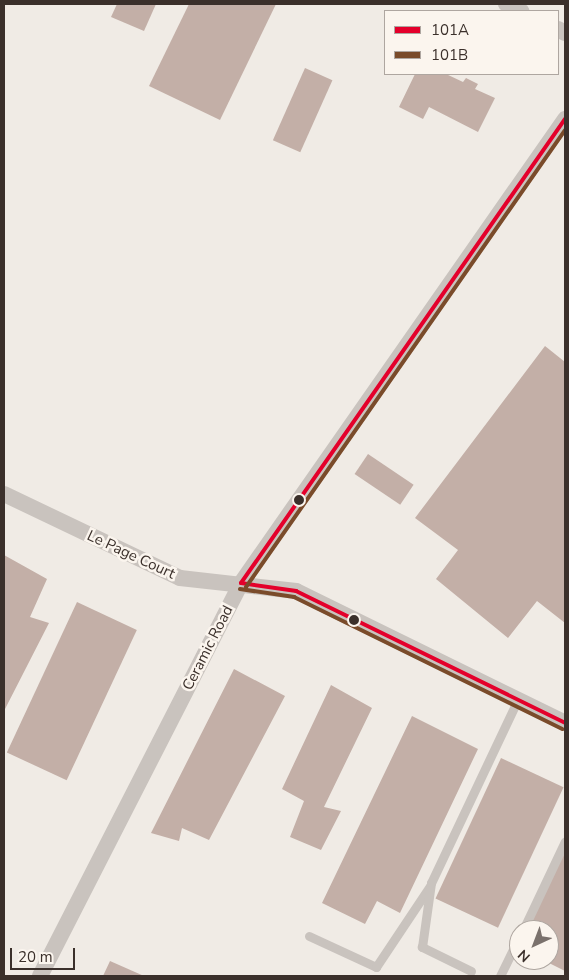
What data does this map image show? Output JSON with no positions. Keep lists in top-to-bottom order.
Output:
{
  "streets": {
    "street": ["Le Page Court", "Ceramic Road"]
  },
  "crossings": [
    ["Le Page Court", "Ceramic Road"]
  ],
  "lines": ["transit line 101A", "transit line 101B"],
  "legend": ["101A", "101B"],
  "scale_bar": "20 m",
  "north": "bottom left"
}
